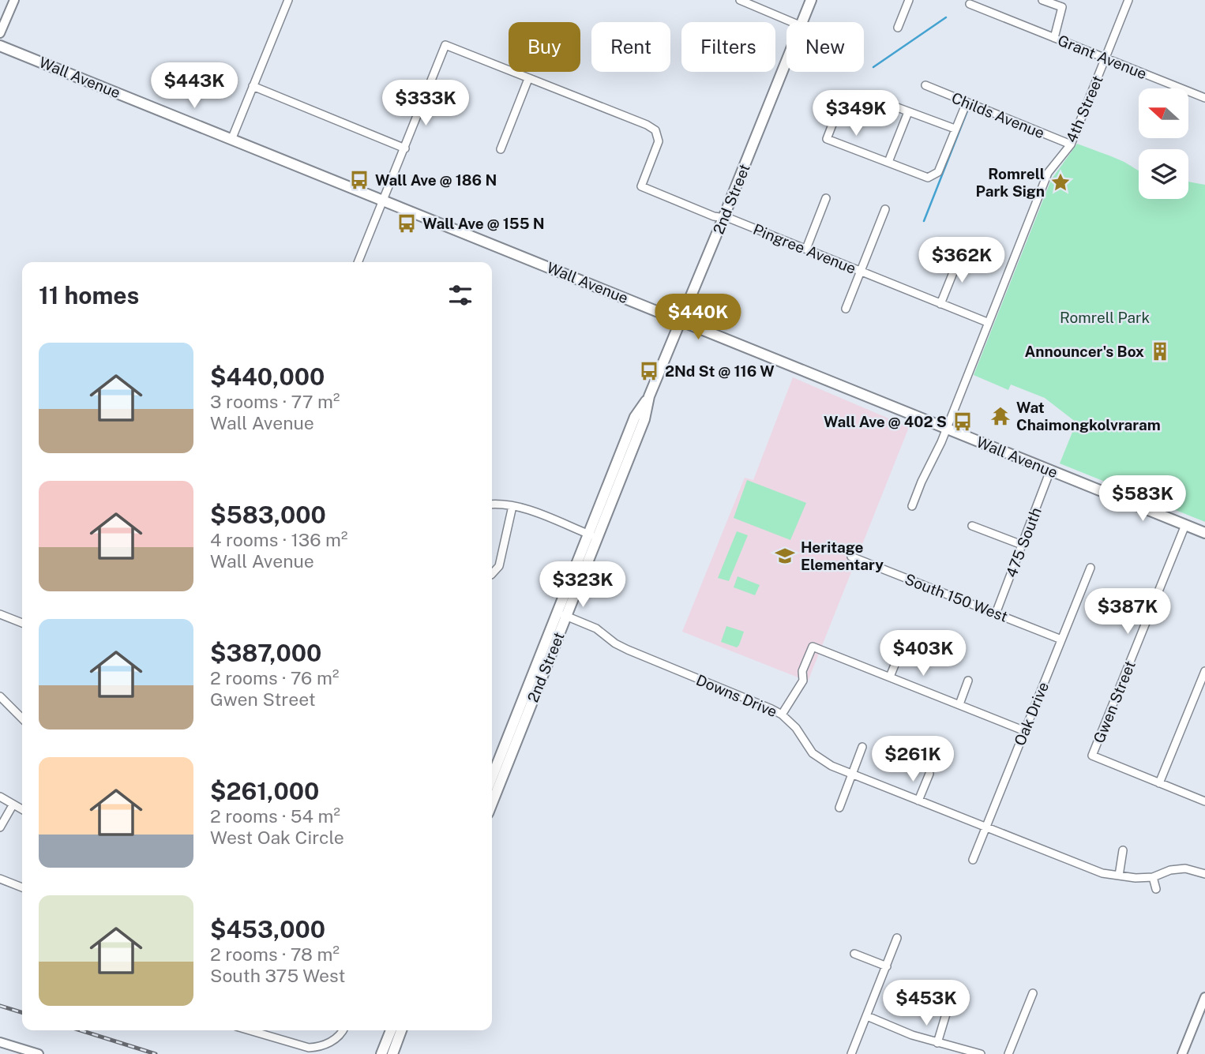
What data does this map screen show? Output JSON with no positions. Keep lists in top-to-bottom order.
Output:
{
  "streets": {
    "main road": ["Wall Avenue", "2nd Street"],
    "street": [
      "Grant Avenue",
      "4th Street",
      "Childs Avenue",
      "Pingree Avenue",
      "475 South",
      "South 150 West",
      "Downs Drive",
      "Gwen Street",
      "Oak Drive"
    ]
  },
  "crossings": [
    ["Grant Avenue", "4th Street"],
    ["Wall Avenue", "4th Street"],
    ["Wall Avenue", "2nd Street"],
    ["Wall Avenue", "475 South"],
    ["Wall Avenue", "Gwen Street"],
    ["4th Street", "Childs Avenue"],
    ["4th Street", "Pingree Avenue"],
    ["2nd Street", "Pingree Avenue"],
    ["2nd Street", "Downs Drive"],
    ["475 South", "South 150 West"],
    ["South 150 West", "Oak Drive"],
    ["Downs Drive", "Oak Drive"]
  ],
  "parks": ["Romrell Park"],
  "places": {
    "bus stop": [
      "Wall Ave @ 186 N",
      "Wall Ave @ 155 N",
      "2Nd St @ 116 W",
      "Wall Ave @ 402 S"
    ],
    "place": ["Romrell Park Sign"],
    "building": ["Announcer's Box"],
    "temple": ["Wat Chaimongkolvraram"],
    "school or university": ["Heritage Elementary"]
  },
  "north": "left",
  "page": {
    "chip": [
      "Buy",
      "Rent",
      "Filters",
      "New"
    ],
    "price": [
      "$443K",
      "$333K",
      "$349K",
      "$362K",
      "$440K",
      "$583K",
      "$323K",
      "$387K",
      "$403K",
      "$261K",
      "$453K"
    ],
    "heading": "11 homes",
    "list": [
      {
        "name": "$440,000",
        "note": "3 rooms · 77 m² · Wall Avenue"
      },
      {
        "name": "$583,000",
        "note": "4 rooms · 136 m² · Wall Avenue"
      },
      {
        "name": "$387,000",
        "note": "2 rooms · 76 m² · Gwen Street"
      },
      {
        "name": "$261,000",
        "note": "2 rooms · 54 m² · West Oak Circle"
      },
      {
        "name": "$453,000",
        "note": "2 rooms · 78 m² · South 375 West"
      }
    ]
  }
}
